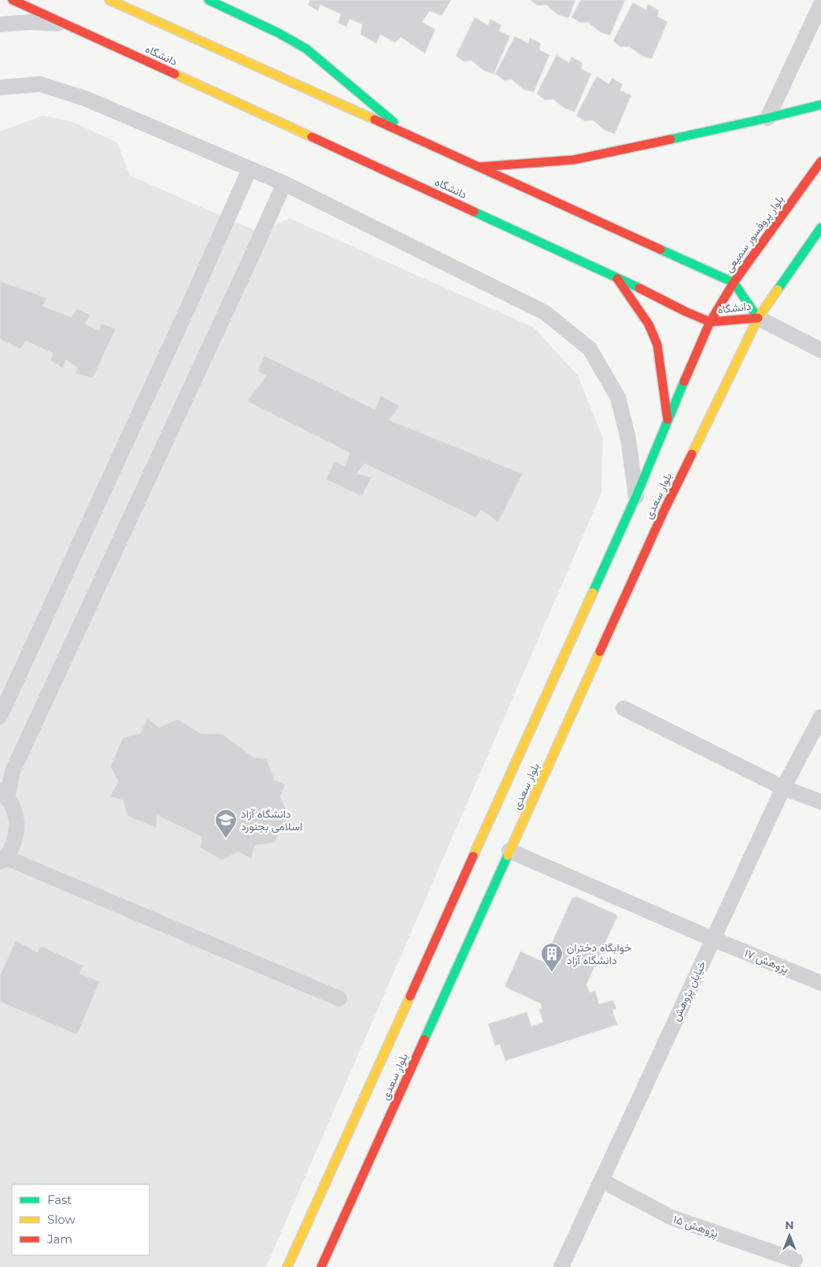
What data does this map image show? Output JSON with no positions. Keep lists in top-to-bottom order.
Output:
{
  "streets": {
    "main road": ["دانشگاه", "بلوار پروفسور سمیعی", "بلوار سعدی"],
    "street": ["پژوهش ۱۷", "خیابان پژوهش", "پژوهش ۱۵"]
  },
  "crossings": [
    ["دانشگاه", "بلوار پروفسور سمیعی"],
    ["دانشگاه", "بلوار سعدی"],
    ["بلوار پروفسور سمیعی", "بلوار سعدی"],
    ["بلوار سعدی", "پژوهش ۱۷"],
    ["پژوهش ۱۷", "خیابان پژوهش"],
    ["خیابان پژوهش", "پژوهش ۱۵"]
  ],
  "places": {
    "school or university": ["دانشگاه آزاد اسلامی بجنورد"],
    "building": ["خوابگاه دختران دانشگاه آزاد"]
  },
  "legend": ["Fast", "Slow", "Jam"],
  "north": "top"
}
